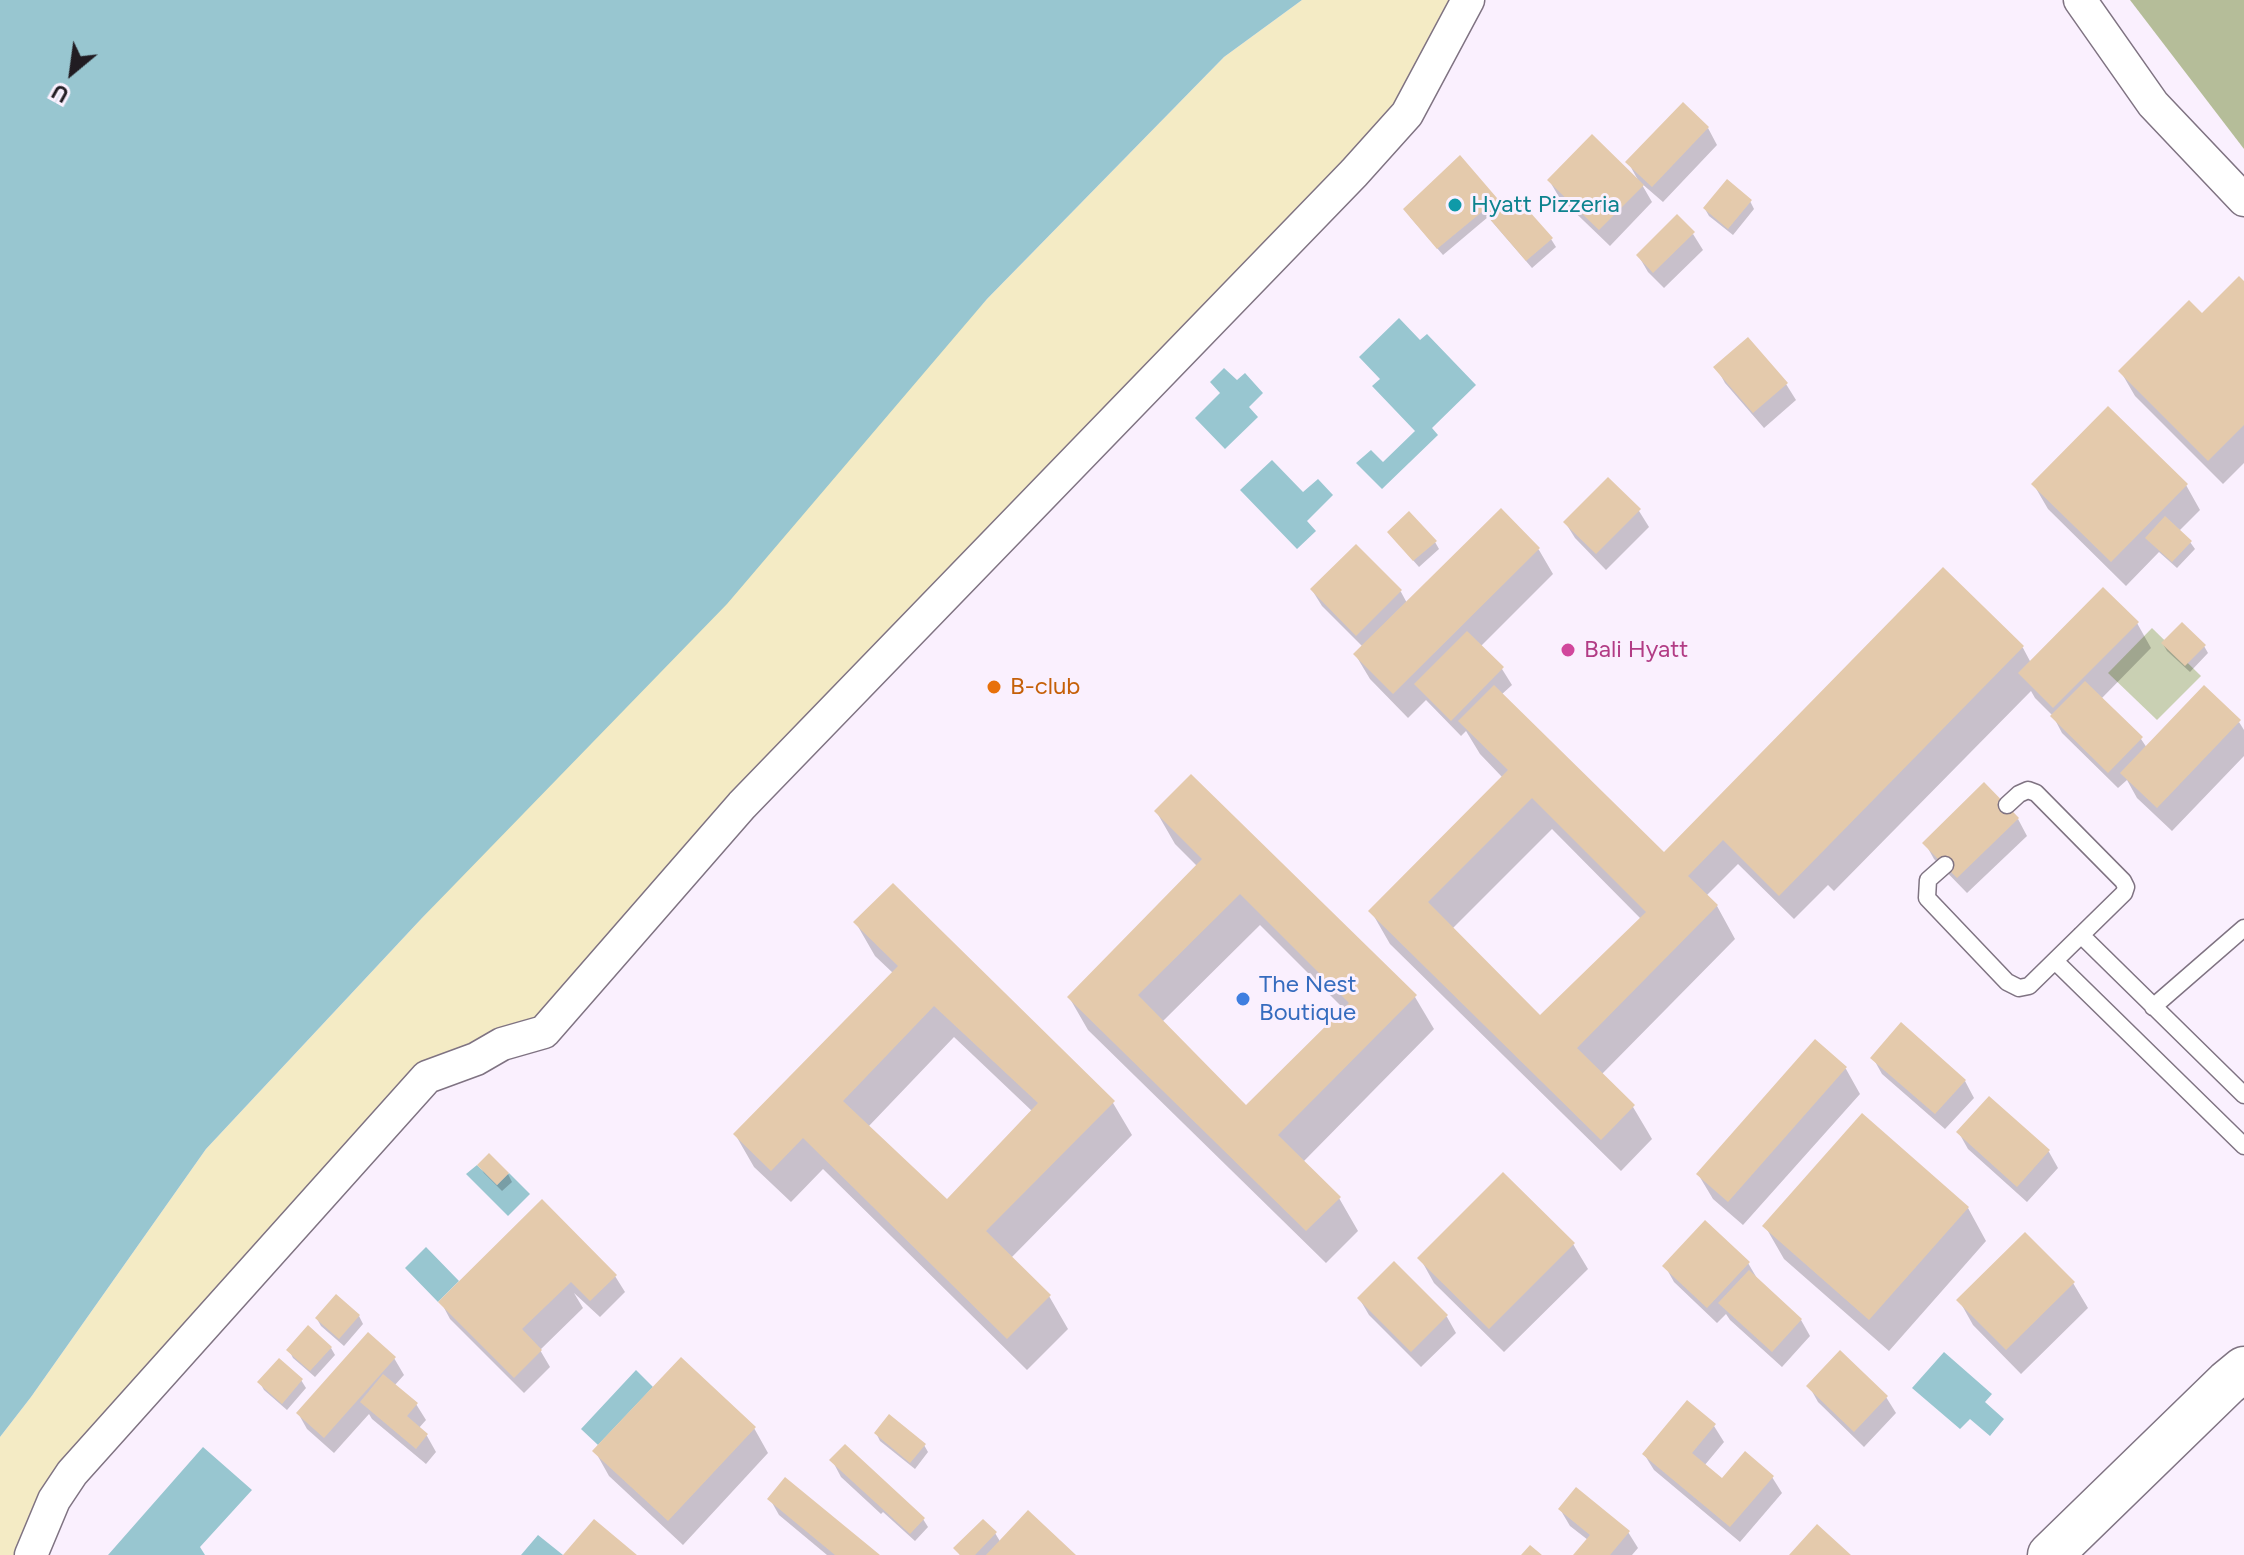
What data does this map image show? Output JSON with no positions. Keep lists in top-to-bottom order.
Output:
{
  "places": [
    "Hyatt Pizzeria",
    "Bali Hyatt",
    "B-club",
    "The Nest Boutique"
  ],
  "north": "bottom left"
}
